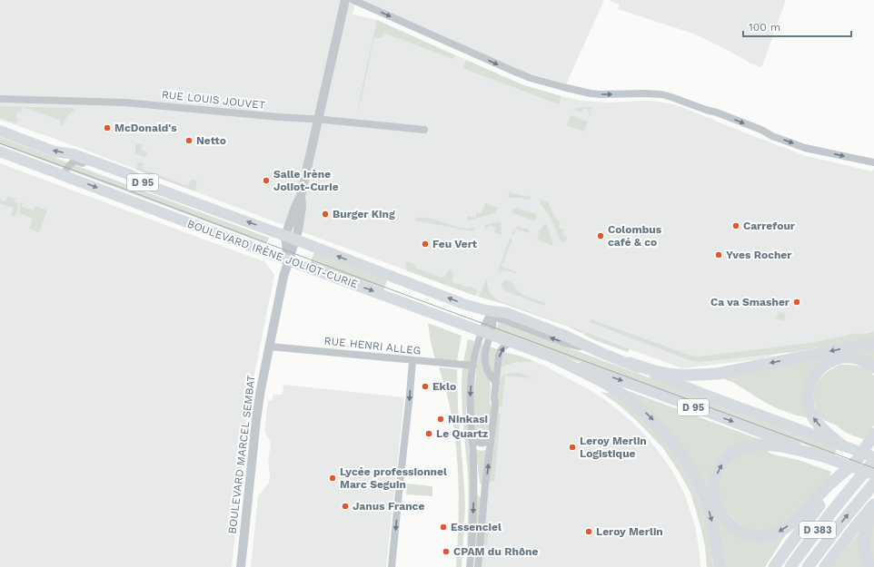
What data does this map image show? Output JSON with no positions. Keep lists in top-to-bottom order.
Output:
{
  "streets": {
    "highway": ["D 383"],
    "main road": ["D 95", "BOULEVARD IRÈNE JOLIOT-CURIE"],
    "street": ["RUE LOUIS JOUVET", "RUE HENRI ALLEG", "BOULEVARD MARCEL SEMBAT"]
  },
  "crossings": [
    ["RUE LOUIS JOUVET", "BOULEVARD MARCEL SEMBAT"],
    ["BOULEVARD IRÈNE JOLIOT-CURIE", "BOULEVARD MARCEL SEMBAT"],
    ["RUE HENRI ALLEG", "BOULEVARD MARCEL SEMBAT"]
  ],
  "places": [
    "McDonald's",
    "Netto",
    "Salle Irène Joliot-Curie",
    "Burger King",
    "Carrefour",
    "Colombus café & co",
    "Feu Vert",
    "Yves Rocher",
    "Ca va Smasher",
    "Eklo",
    "Ninkasi",
    "Le Quartz",
    "Leroy Merlin Logistique",
    "Lycée professionnel Marc Seguin",
    "Janus France",
    "Essenciel",
    "Leroy Merlin",
    "CPAM du Rhône"
  ],
  "scale_bar": "100 m"
}
